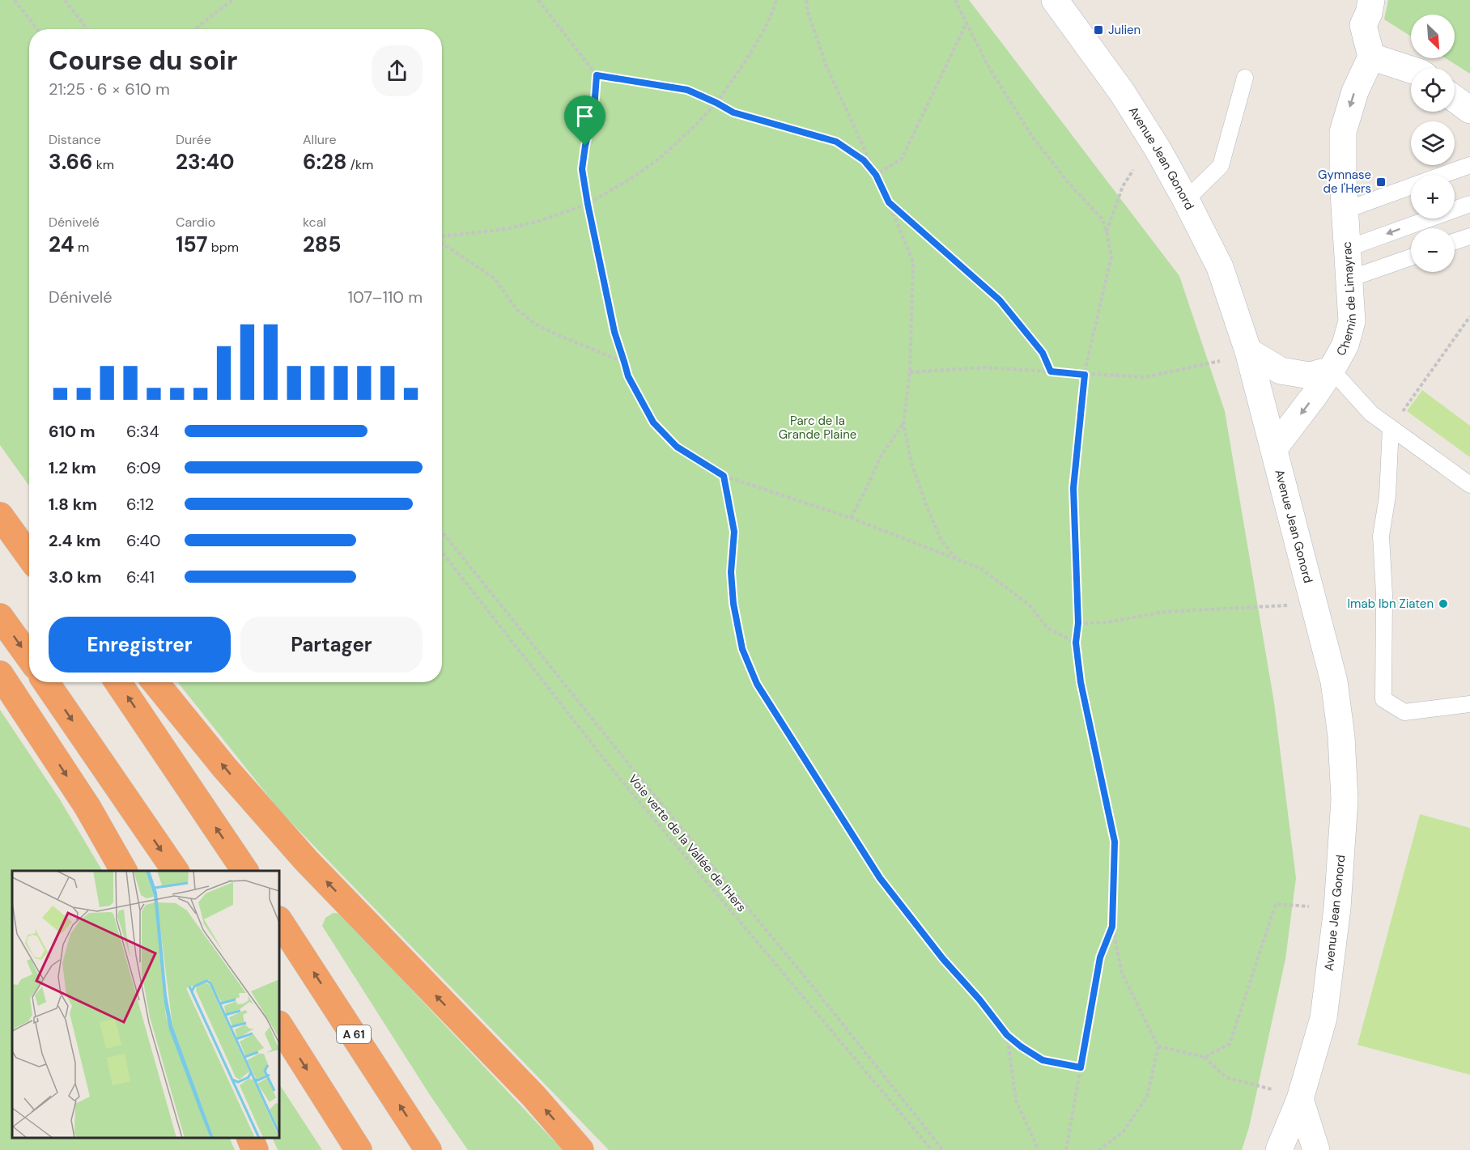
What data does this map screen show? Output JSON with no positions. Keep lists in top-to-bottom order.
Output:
{
  "streets": {
    "highway": ["A 61"],
    "street": ["Avenue Jean Gonord", "Chemin de Limayrac"],
    "path": ["Voie verte de la Vallée de l'Hers"]
  },
  "crossings": [
    ["Avenue Jean Gonord", "Chemin de Limayrac"]
  ],
  "one_way": ["Chemin de Limayrac"],
  "parks": ["Parc de la Grande Plaine"],
  "places": {
    "transit": ["Julien", "Gymnase de l'Hers"],
    "other": ["Imab Ibn Ziaten"]
  },
  "north": "bottom right",
  "page": {
    "map_buttons": ["+", "−"],
    "heading": ["Course du soir", "21:25 · 6 × 610 m"],
    "stats": [
      ["Distance", "3.66 km"],
      ["Durée", "23:40"],
      ["Allure", "6:28 /km"],
      ["Dénivelé", "24 m"],
      ["Cardio", "157 bpm"],
      ["kcal", "285"]
    ],
    "chart": ["Dénivelé", "107–110 m"],
    "list": [
      {
        "name": "610 m",
        "note": "6:34"
      },
      {
        "name": "1.2 km",
        "note": "6:09"
      },
      {
        "name": "1.8 km",
        "note": "6:12"
      },
      {
        "name": "2.4 km",
        "note": "6:40"
      },
      {
        "name": "3.0 km",
        "note": "6:41"
      }
    ],
    "buttons": ["Enregistrer", "Partager"]
  }
}
